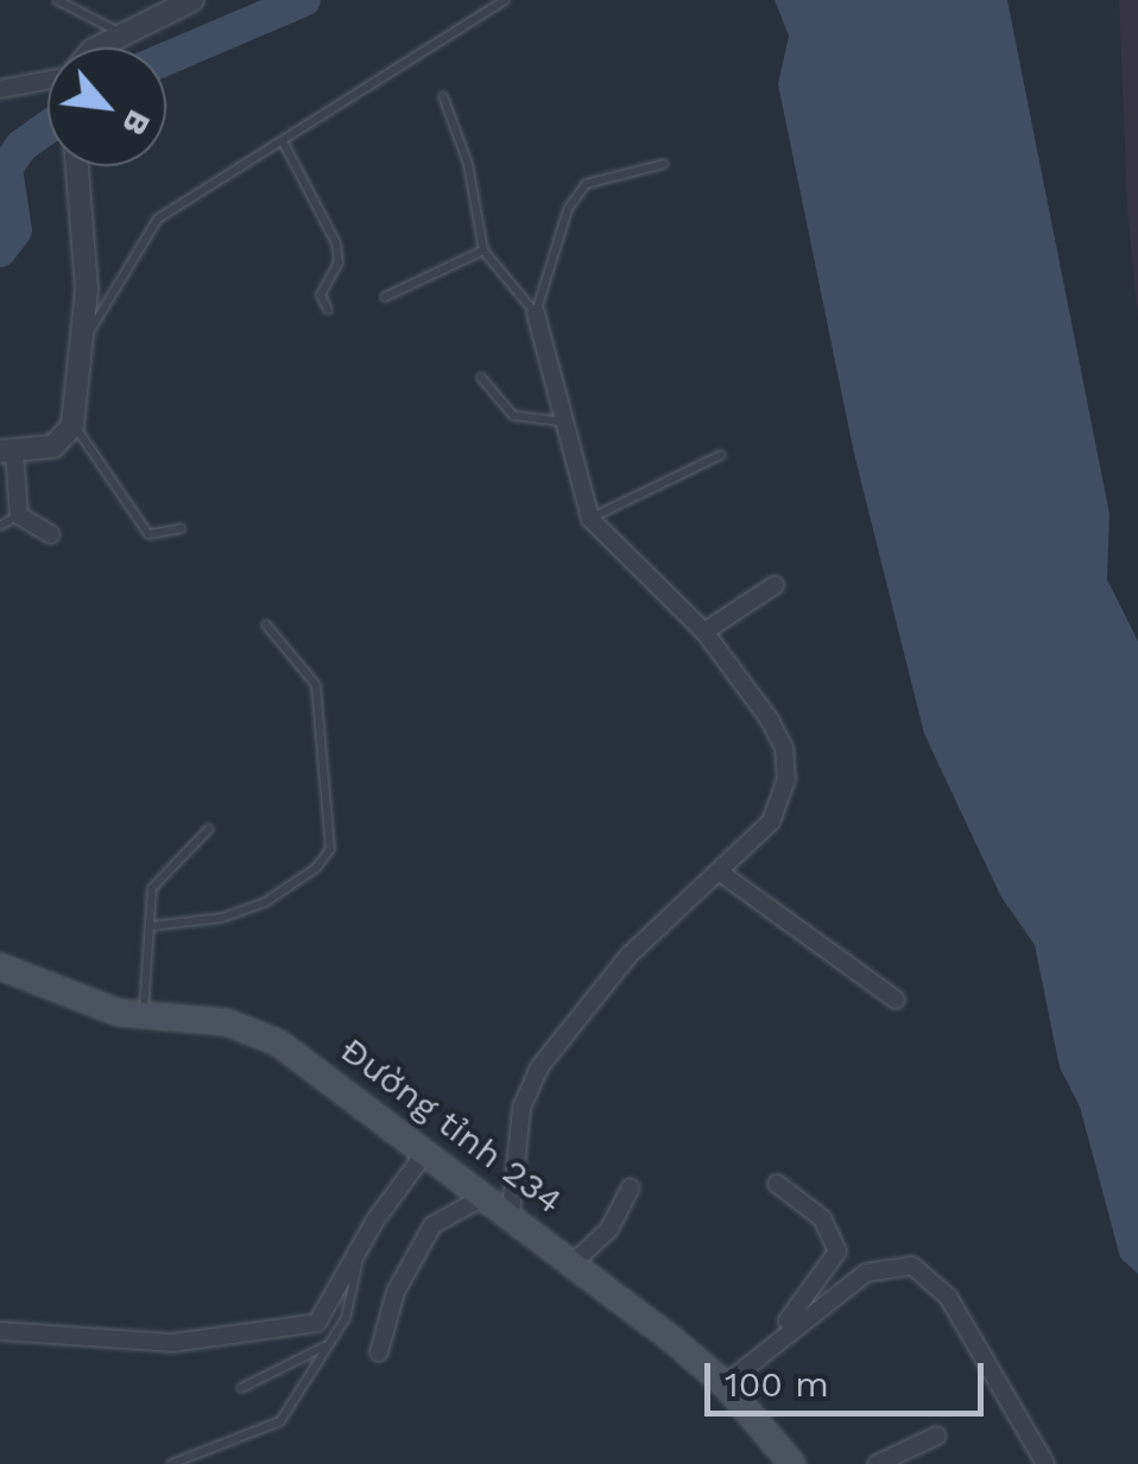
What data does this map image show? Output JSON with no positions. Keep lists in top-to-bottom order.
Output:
{
  "streets": {
    "main road": ["Đường tỉnh 234"]
  },
  "scale_bar": "100 m",
  "north": "bottom right"
}
